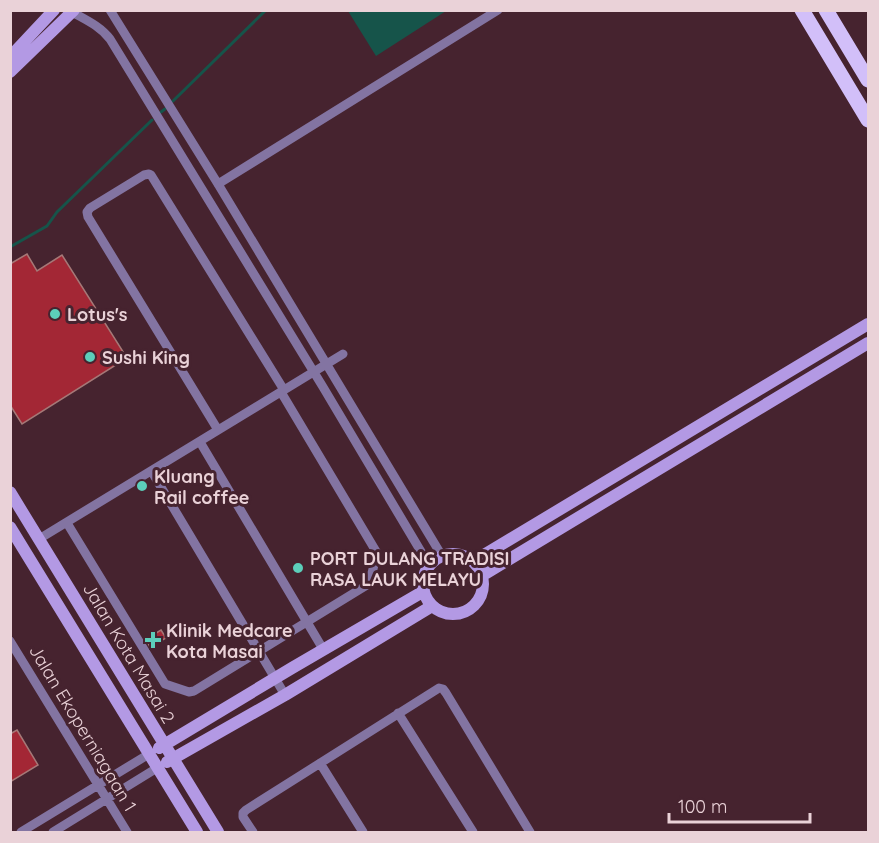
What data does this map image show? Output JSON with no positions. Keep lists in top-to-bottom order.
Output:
{
  "streets": {
    "street": ["Jalan Kota Masai 2", "Jalan Ekoperniagaan 1"]
  },
  "places": {
    "other": [
      "Lotus's",
      "Sushi King",
      "Kluang Rail coffee",
      "PORT DULANG TRADISI RASA LAUK MELAYU"
    ],
    "health": ["Klinik Medcare Kota Masai"]
  },
  "scale_bar": "100 m"
}
